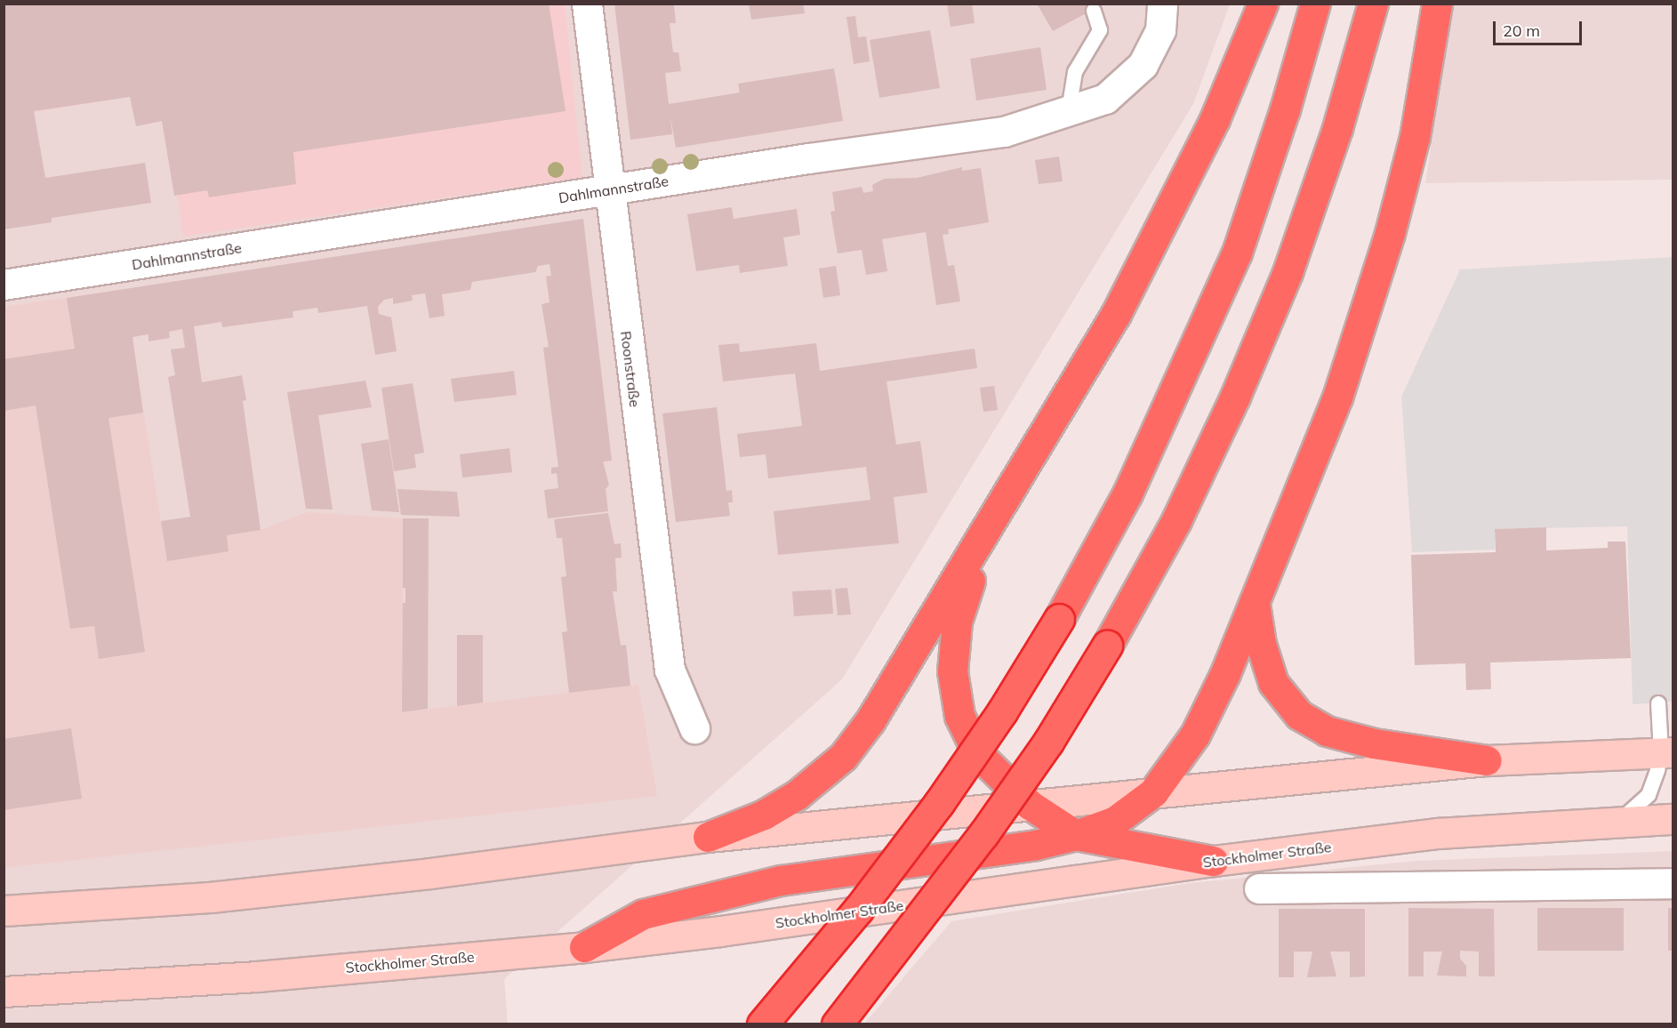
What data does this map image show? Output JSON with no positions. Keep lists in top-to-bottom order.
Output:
{
  "streets": {
    "main road": ["Stockholmer Straße"],
    "street": ["Dahlmannstraße", "Roonstraße"]
  },
  "crossings": [
    ["Dahlmannstraße", "Roonstraße"]
  ],
  "scale_bar": "20 m"
}
